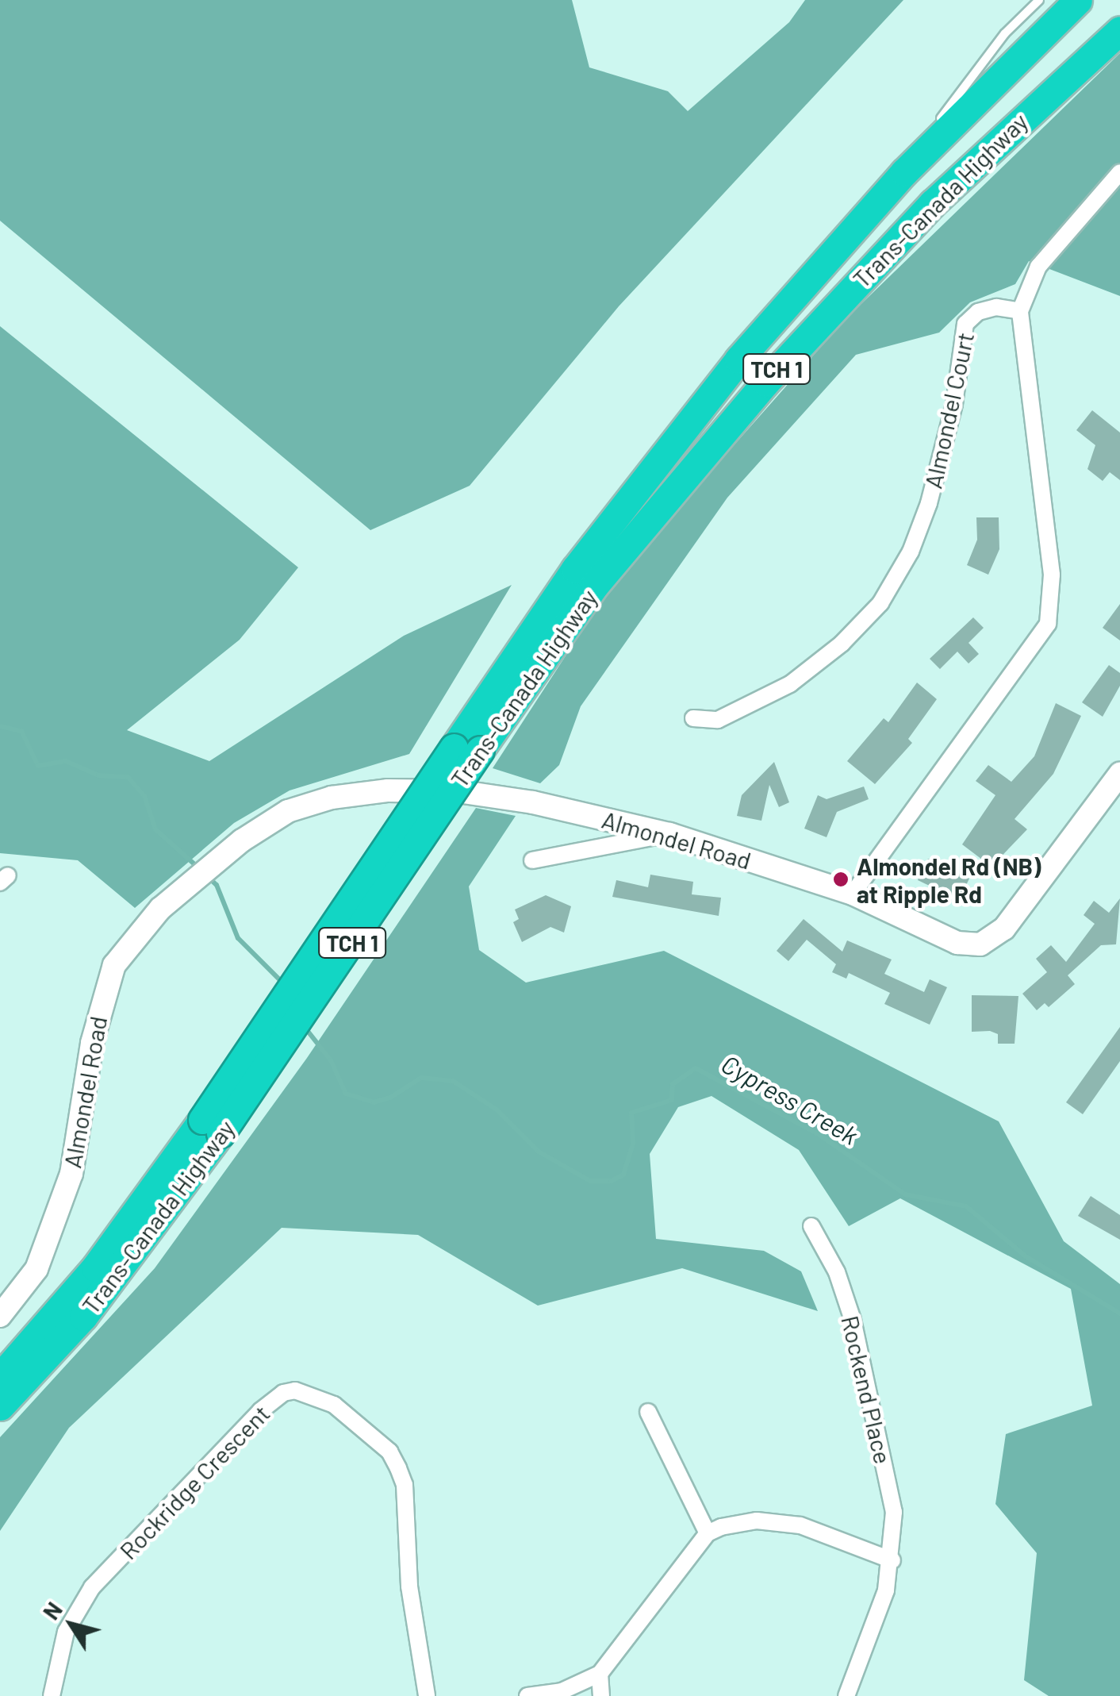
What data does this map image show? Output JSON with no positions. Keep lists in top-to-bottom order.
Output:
{
  "streets": {
    "highway": ["Trans-Canada Highway", "TCH 1"],
    "street": [
      "Almondel Court",
      "Almondel Road",
      "Rockend Place",
      "Rockridge Crescent"
    ]
  },
  "water": ["Cypress Creek"],
  "places": ["Almondel Rd (NB) at Ripple Rd"],
  "north": "top left"
}
